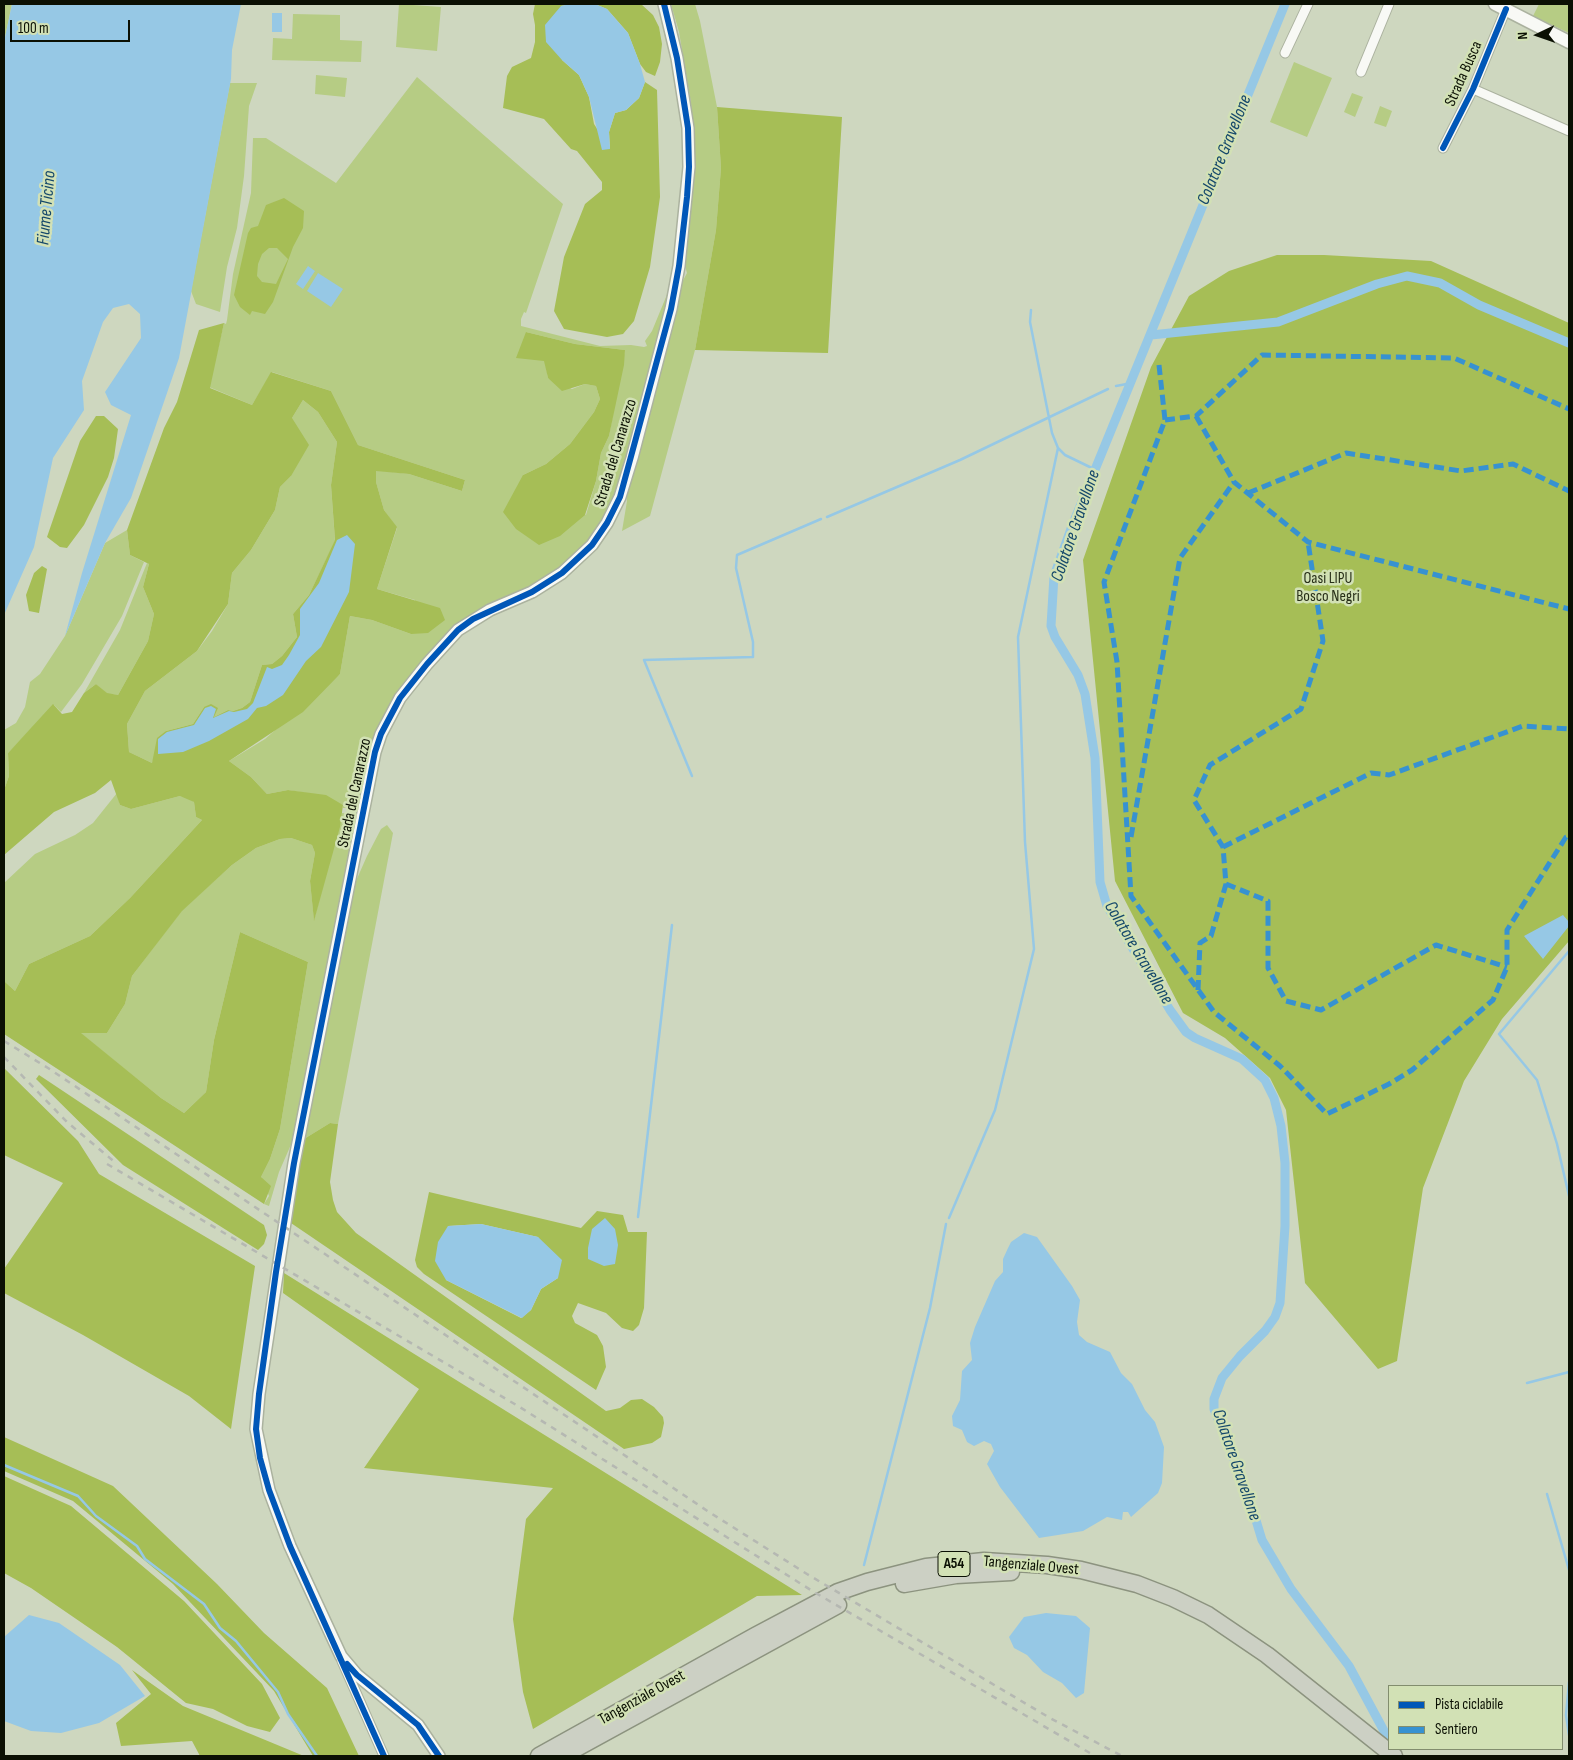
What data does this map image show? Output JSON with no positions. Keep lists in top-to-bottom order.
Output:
{
  "streets": {
    "highway": ["A54", "Tangenziale Ovest"],
    "street": ["Strada Busca", "Strada del Canarazzo"]
  },
  "water": ["Colatore Gravellone", "Fiume Ticino"],
  "parks": ["Oasi LIPU Bosco Negri"],
  "legend": ["Pista ciclabile", "Sentiero"],
  "scale_bar": "100 m",
  "north": "left"
}
